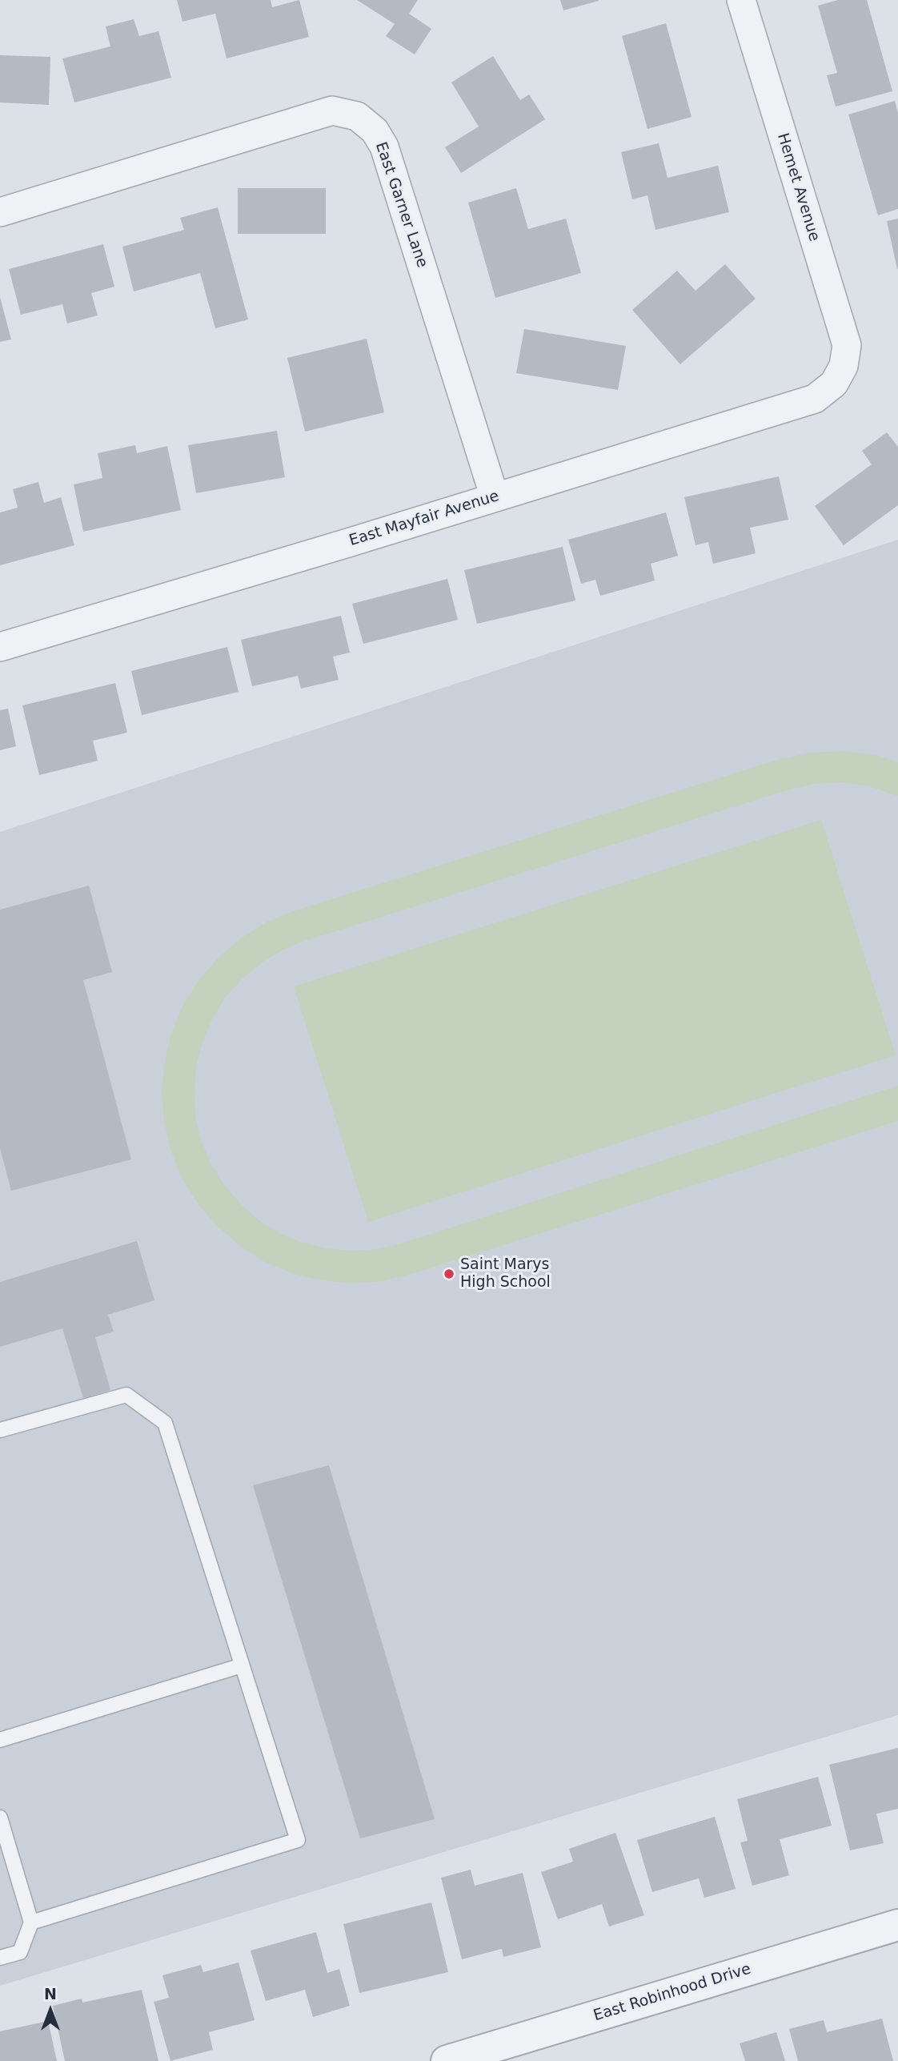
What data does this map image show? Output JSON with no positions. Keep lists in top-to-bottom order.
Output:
{
  "streets": {
    "street": [
      "Hemet Avenue",
      "East Garner Lane",
      "East Mayfair Avenue",
      "East Robinhood Drive"
    ]
  },
  "crossings": [
    ["Hemet Avenue", "East Mayfair Avenue"],
    ["East Garner Lane", "East Mayfair Avenue"]
  ],
  "places": ["Saint Marys High School"],
  "north": "top"
}
